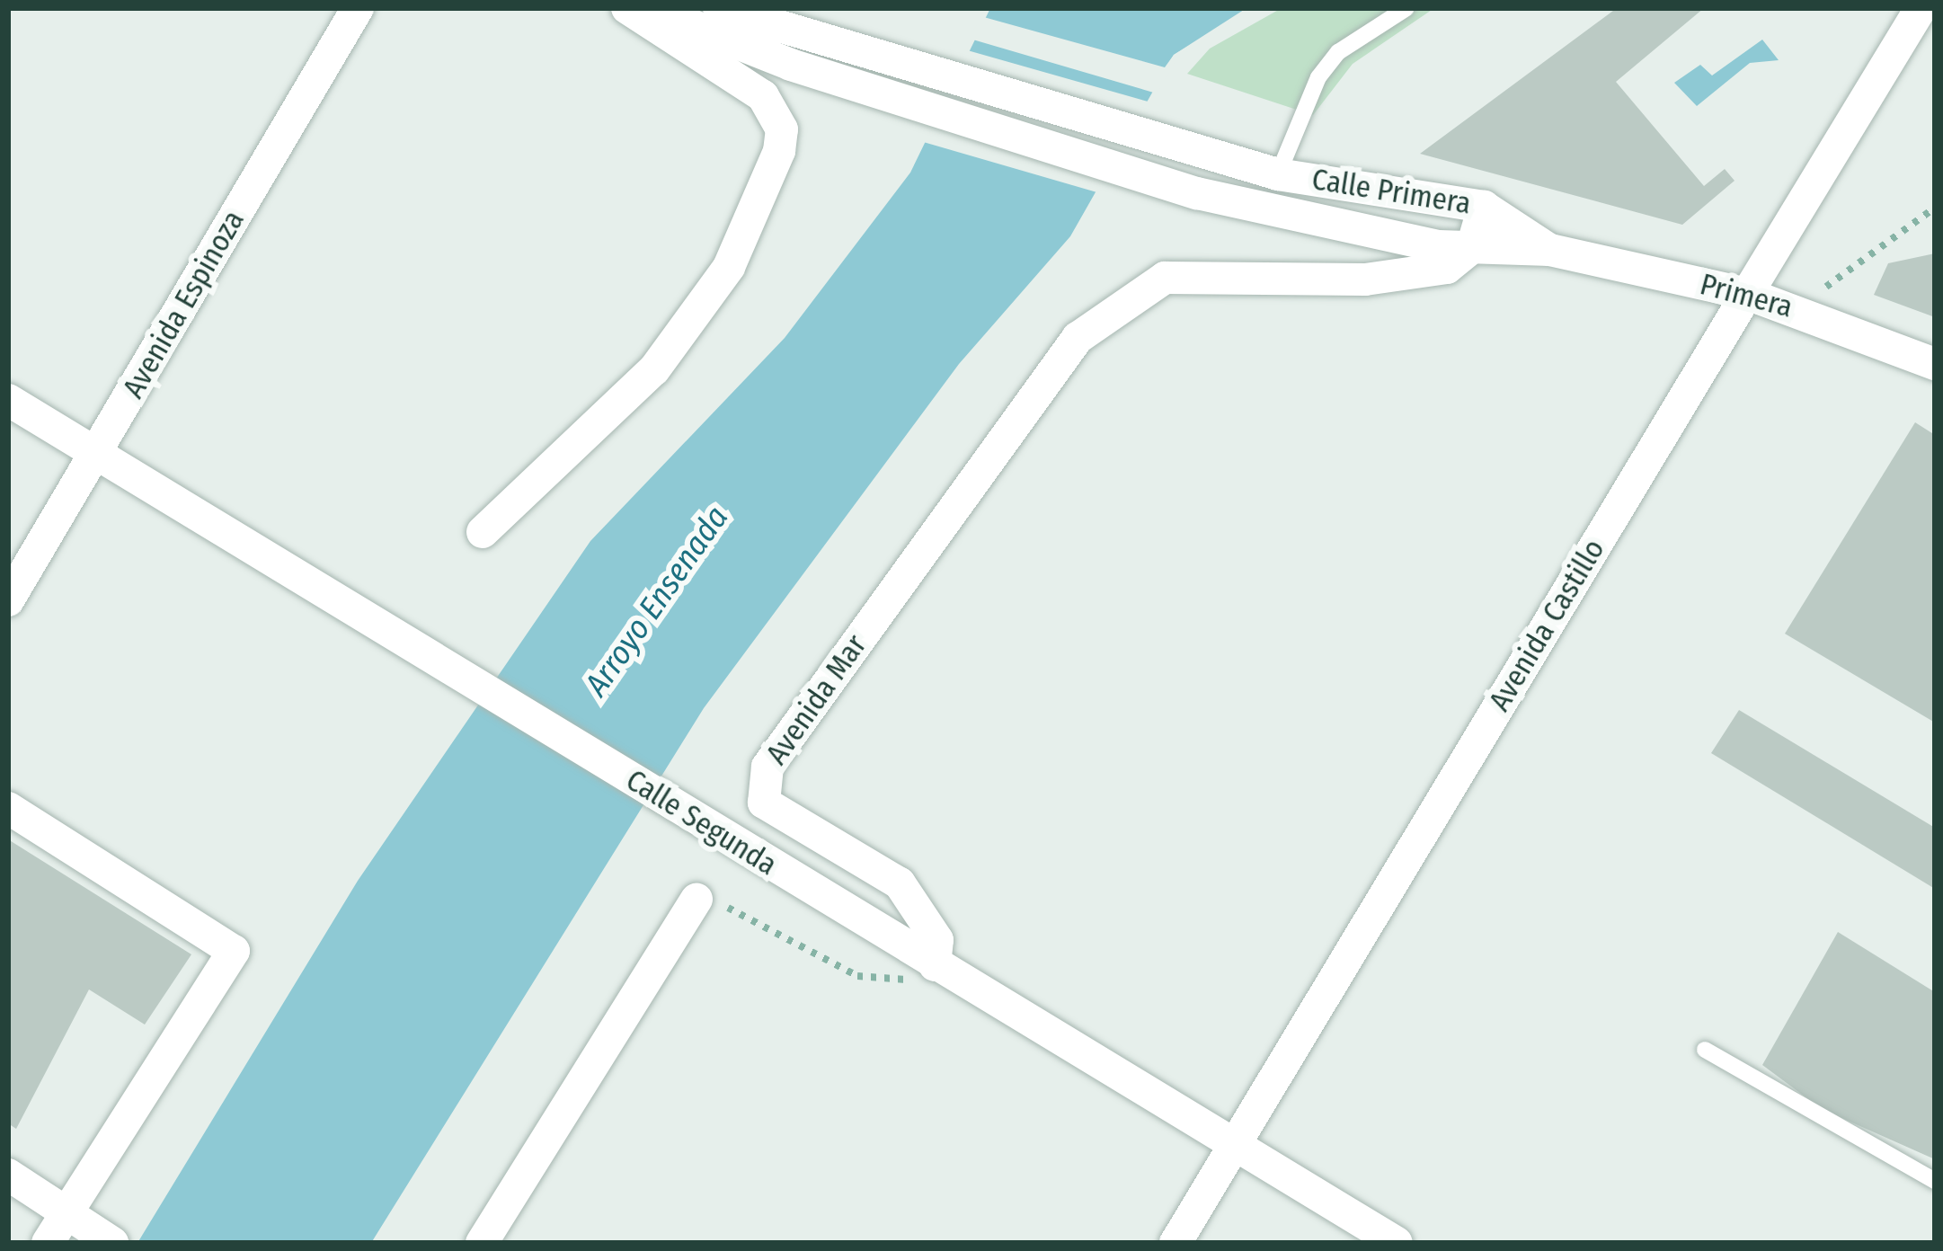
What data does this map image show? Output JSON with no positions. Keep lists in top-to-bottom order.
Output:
{
  "streets": {
    "street": [
      "Calle Primera",
      "Primera",
      "Avenida Espinoza",
      "Avenida Castillo",
      "Avenida Mar",
      "Calle Segunda"
    ]
  },
  "crossings": [
    ["Calle Primera", "Primera"],
    ["Calle Primera", "Avenida Mar"],
    ["Primera", "Avenida Castillo"],
    ["Avenida Espinoza", "Calle Segunda"],
    ["Avenida Castillo", "Calle Segunda"],
    ["Avenida Mar", "Calle Segunda"]
  ],
  "water": ["Arroyo Ensenada"]
}
